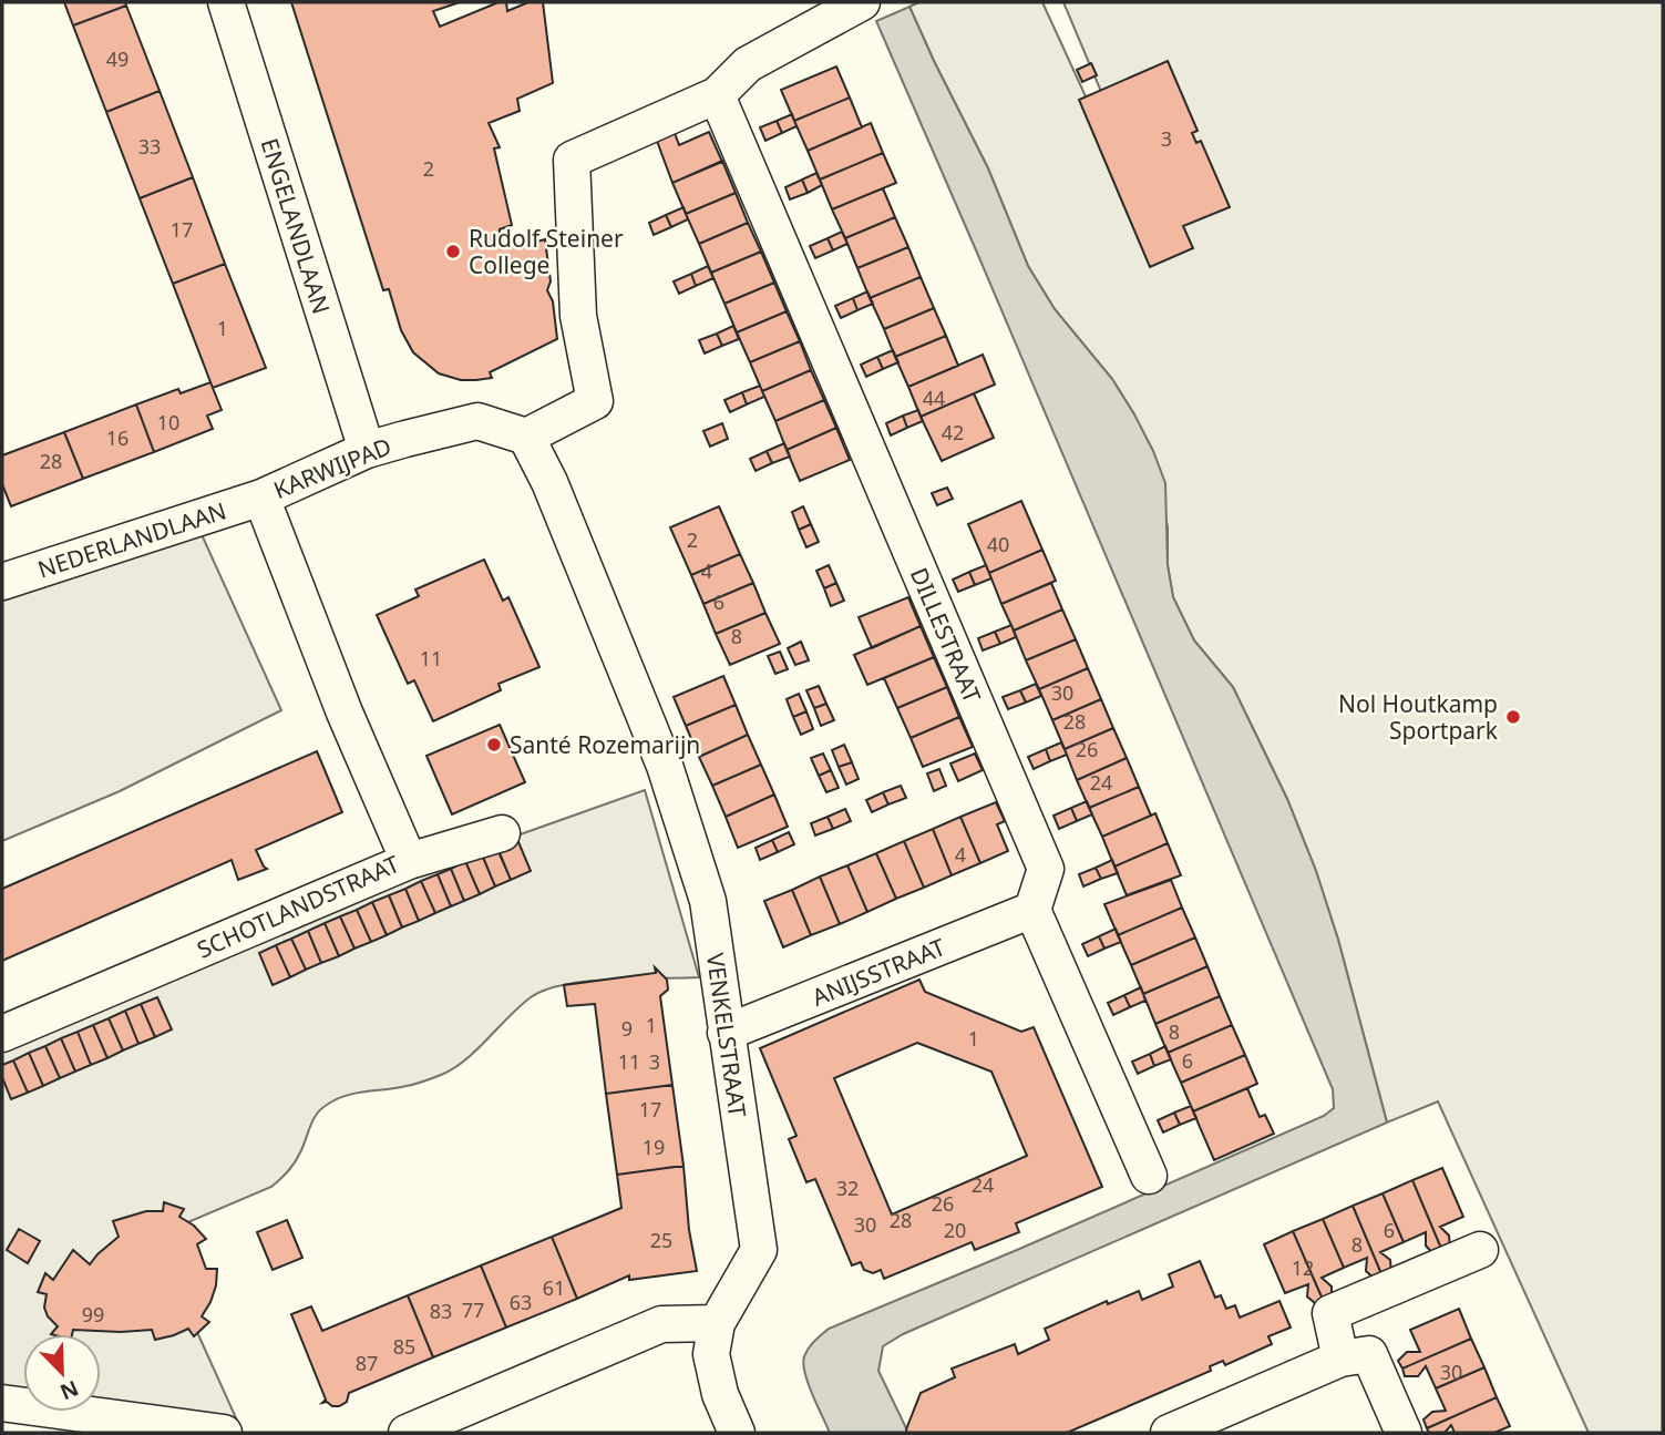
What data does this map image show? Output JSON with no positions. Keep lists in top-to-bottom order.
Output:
{
  "streets": {
    "street": [
      "ENGELANDLAAN",
      "KARWIJPAD",
      "NEDERLANDLAAN",
      "DILLESTRAAT",
      "SCHOTLANDSTRAAT",
      "ANIJSSTRAAT",
      "VENKELSTRAAT"
    ]
  },
  "crossings": [
    ["ENGELANDLAAN", "KARWIJPAD"],
    ["KARWIJPAD", "NEDERLANDLAAN"],
    ["KARWIJPAD", "SCHOTLANDSTRAAT"],
    ["KARWIJPAD", "VENKELSTRAAT"],
    ["NEDERLANDLAAN", "SCHOTLANDSTRAAT"],
    ["DILLESTRAAT", "ANIJSSTRAAT"],
    ["ANIJSSTRAAT", "VENKELSTRAAT"]
  ],
  "places": ["Rudolf Steiner College", "Nol Houtkamp Sportpark", "Santé Rozemarijn"],
  "house_numbers": [
    "49",
    "3",
    "33",
    "2",
    "17",
    "1",
    "44",
    "10",
    "42",
    "16",
    "28",
    "2",
    "40",
    "4",
    "6",
    "8",
    "11",
    "30",
    "28",
    "26",
    "24",
    "4",
    "1",
    "9",
    "8",
    "1",
    "6",
    "11",
    "3",
    "17",
    "19",
    "24",
    "32",
    "26",
    "28",
    "30",
    "20",
    "6",
    "25",
    "8",
    "12",
    "61",
    "63",
    "77",
    "83",
    "99",
    "85",
    "87",
    "30"
  ],
  "north": "bottom right"
}
